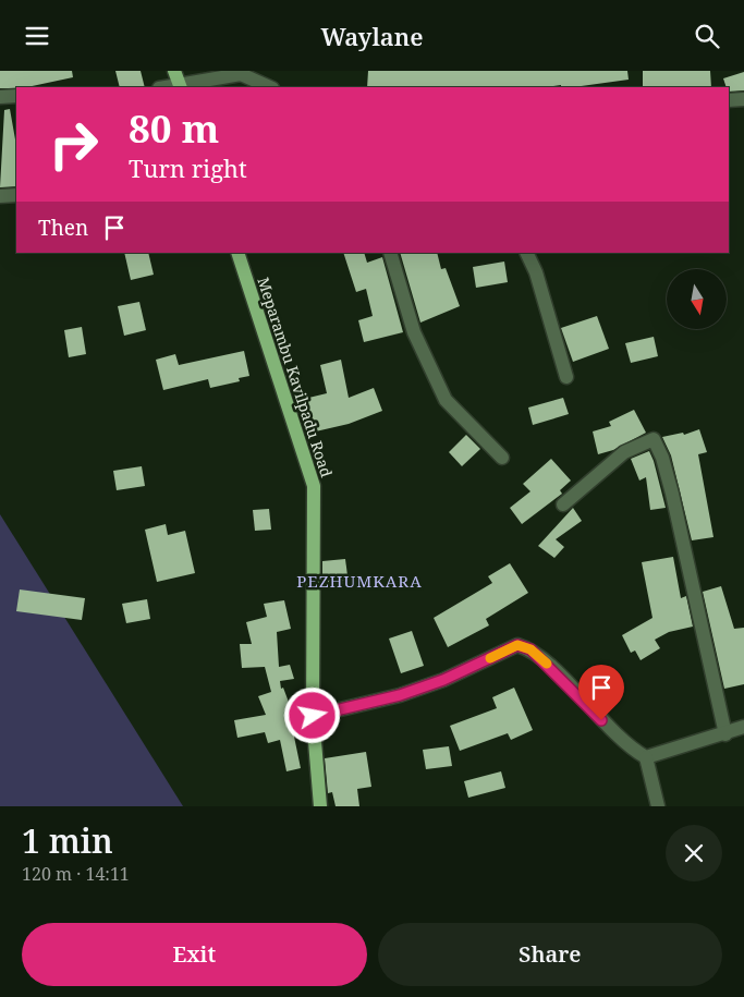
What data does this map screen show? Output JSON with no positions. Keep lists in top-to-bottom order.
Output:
{
  "streets": {
    "main road": ["Meparambu Kavilpadu Road"]
  },
  "districts": ["PEZHUMKARA"],
  "north": "bottom",
  "page": {
    "header": "Waylane",
    "turn": ["80 m", "Turn right"],
    "then": "Then",
    "heading": ["1 min", "120 m · 14:11"],
    "buttons": ["Exit", "Share"]
  }
}
